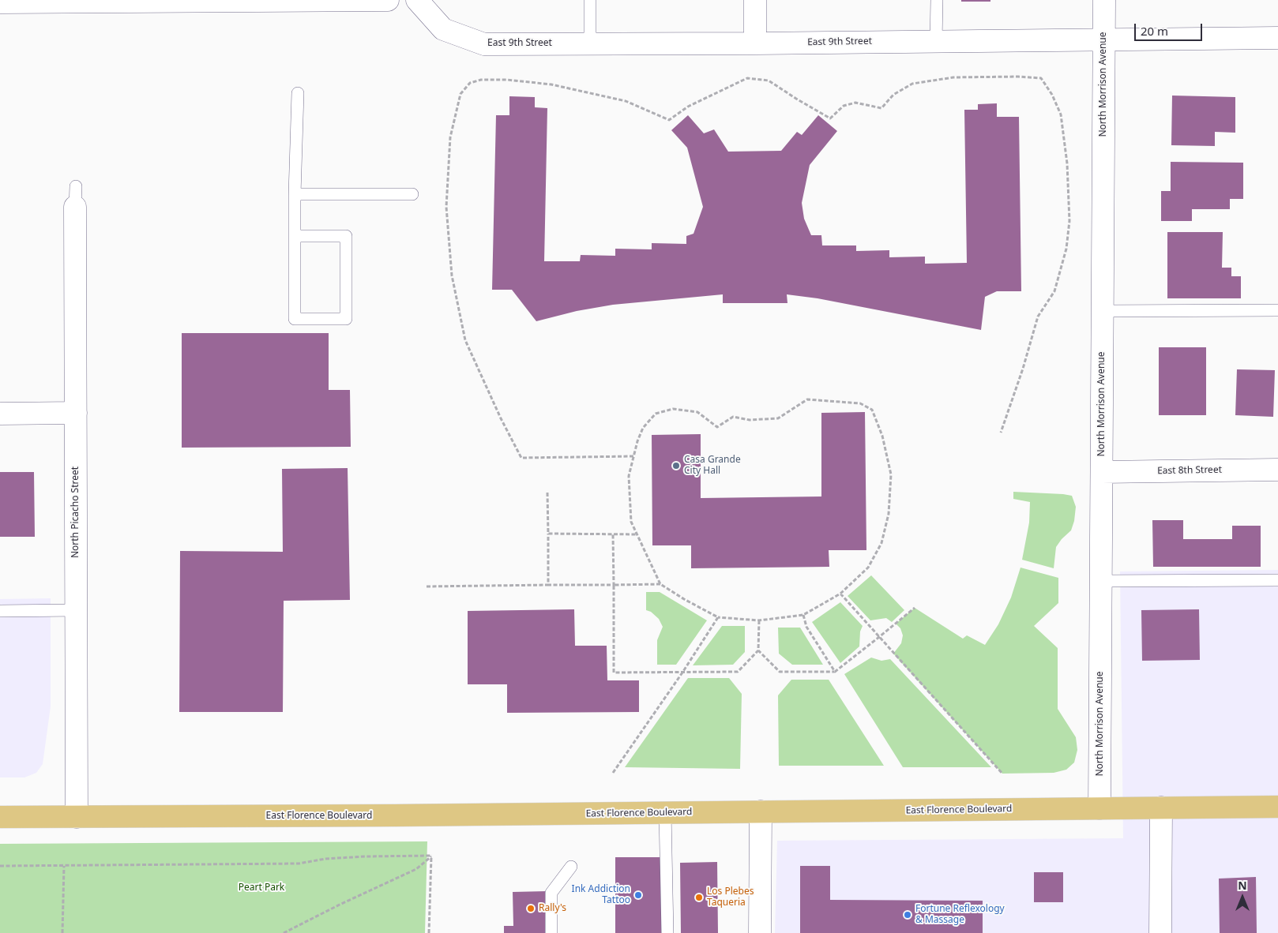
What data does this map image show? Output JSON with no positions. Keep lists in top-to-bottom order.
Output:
{
  "streets": {
    "main road": ["East Florence Boulevard"],
    "street": [
      "East 9th Street",
      "North Morrison Avenue",
      "East 8th Street",
      "North Picacho Street"
    ]
  },
  "crossings": [
    ["East 9th Street", "North Morrison Avenue"],
    ["North Morrison Avenue", "East 8th Street"],
    ["North Morrison Avenue", "East Florence Boulevard"],
    ["North Picacho Street", "East Florence Boulevard"]
  ],
  "parks": ["Peart Park"],
  "places": [
    "Casa Grande City Hall",
    "Ink Addiction Tattoo",
    "Los Plebes Taqueria",
    "Rally's",
    "Fortune Reflexology & Massage"
  ],
  "scale_bar": "20 m",
  "north": "top"
}
